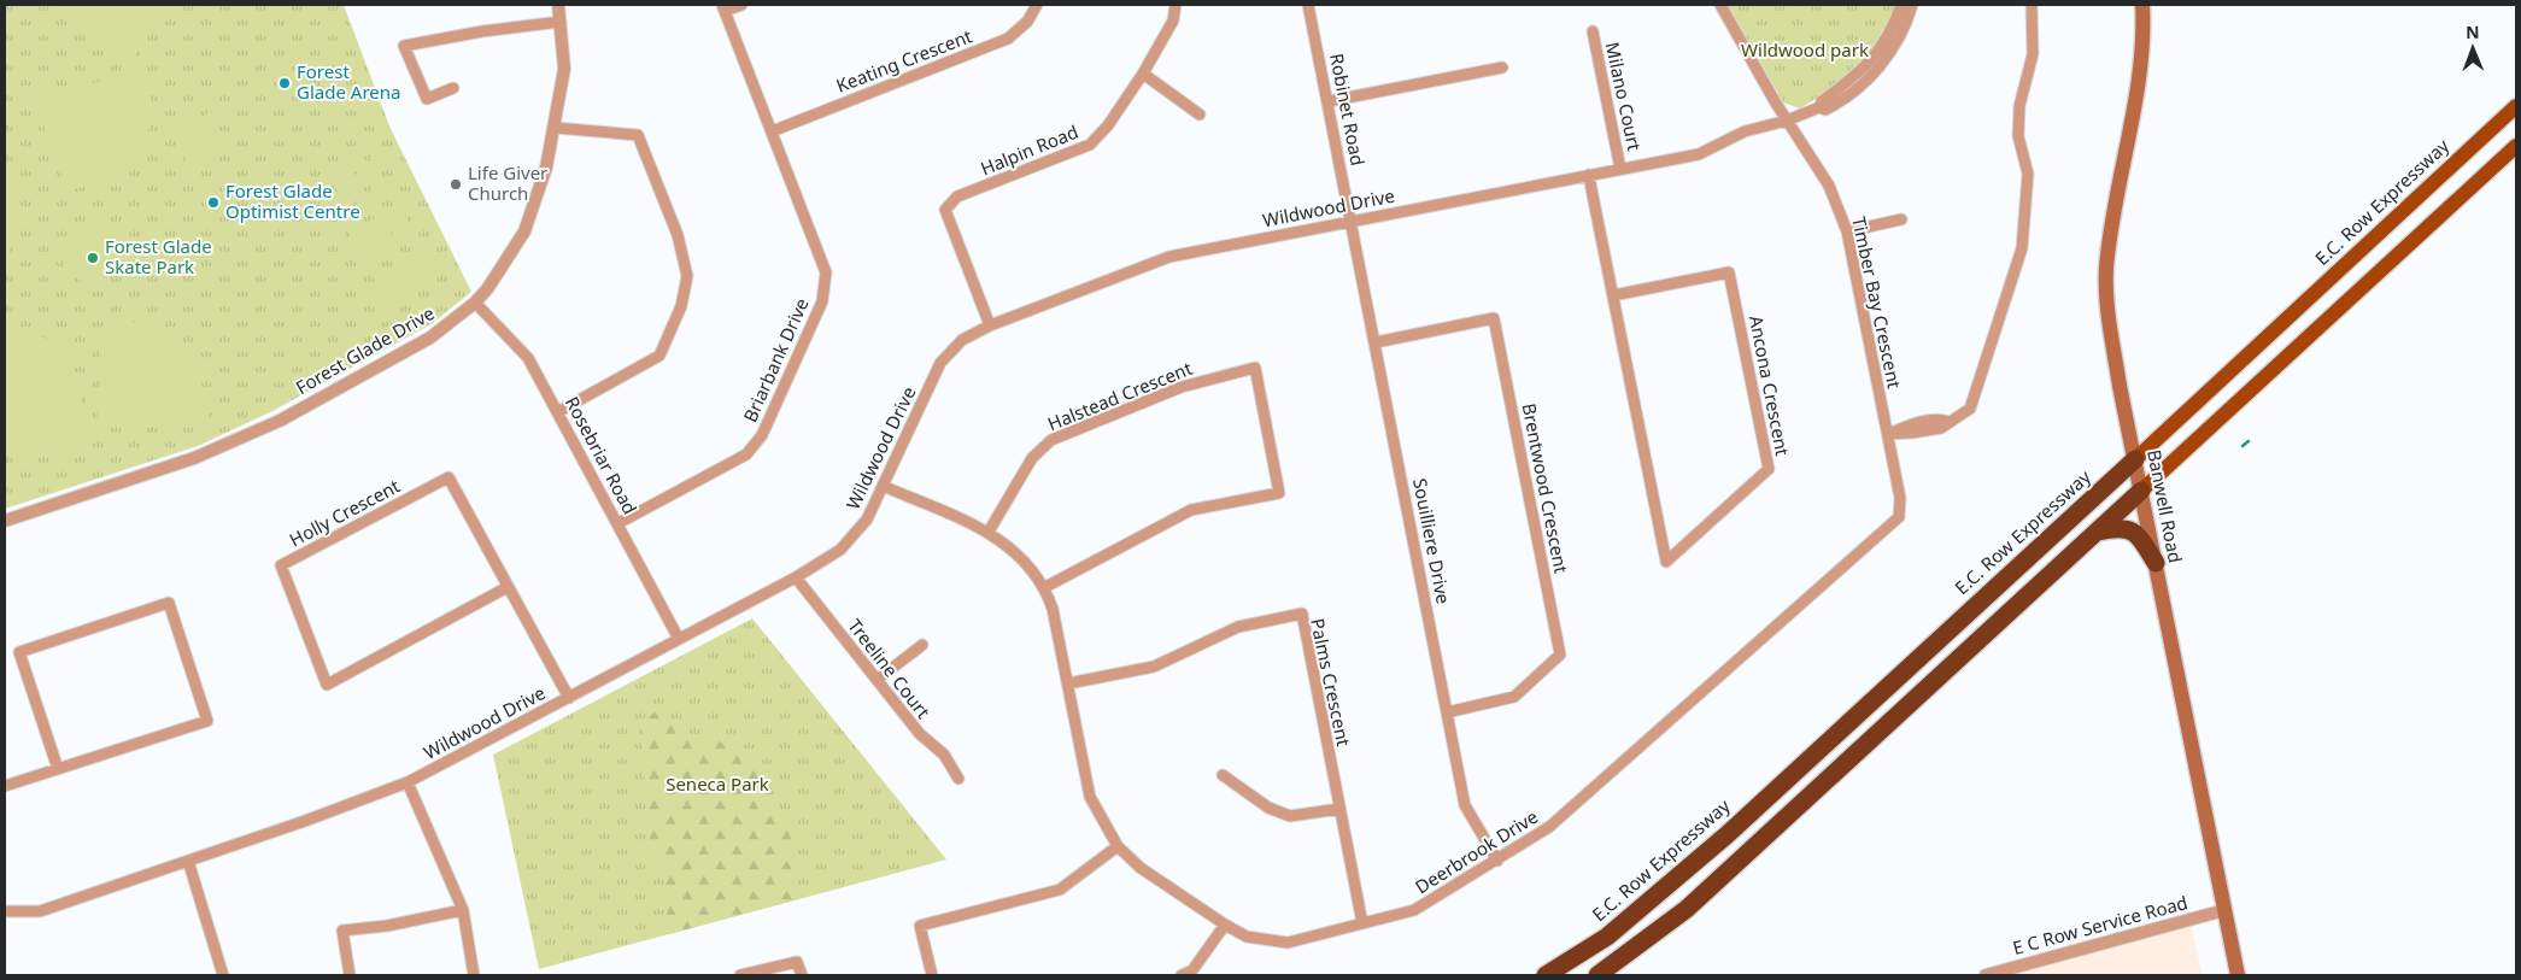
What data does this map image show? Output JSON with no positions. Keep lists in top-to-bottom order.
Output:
{
  "streets": {
    "highway": ["E.C. Row Expressway"],
    "main road": ["Banwell Road"],
    "street": [
      "Keating Crescent",
      "Milano Court",
      "Robinet Road",
      "Halpin Road",
      "Wildwood Drive",
      "Timber Bay Crescent",
      "Forest Glade Drive",
      "Briarbank Drive",
      "Ancona Crescent",
      "Halstead Crescent",
      "Rosebriar Road",
      "Brentwood Crescent",
      "Holly Crescent",
      "Souilliere Drive",
      "Treeline Court",
      "Palms Crescent",
      "Deerbrook Drive",
      "E C Row Service Road"
    ]
  },
  "crossings": [
    ["Keating Crescent", "Briarbank Drive"],
    ["Milano Court", "Wildwood Drive"],
    ["Robinet Road", "Wildwood Drive"],
    ["Robinet Road", "Souilliere Drive"],
    ["Halpin Road", "Wildwood Drive"],
    ["E.C. Row Expressway", "Banwell Road"],
    ["Wildwood Drive", "Timber Bay Crescent"],
    ["Wildwood Drive", "Ancona Crescent"],
    ["Wildwood Drive", "Rosebriar Road"],
    ["Wildwood Drive", "Holly Crescent"],
    ["Wildwood Drive", "Souilliere Drive"],
    ["Wildwood Drive", "Treeline Court"],
    ["Wildwood Drive", "Deerbrook Drive"],
    ["Timber Bay Crescent", "Deerbrook Drive"],
    ["Forest Glade Drive", "Rosebriar Road"],
    ["Briarbank Drive", "Rosebriar Road"],
    ["Halstead Crescent", "Deerbrook Drive"],
    ["Brentwood Crescent", "Souilliere Drive"],
    ["Banwell Road", "E C Row Service Road"],
    ["Souilliere Drive", "Deerbrook Drive"],
    ["Palms Crescent", "Deerbrook Drive"]
  ],
  "parks": ["Wildwood park", "Seneca Park"],
  "places": [
    "Forest Glade Arena",
    "Life Giver Church",
    "Forest Glade Optimist Centre",
    "Forest Glade Skate Park"
  ],
  "north": "top"
}
